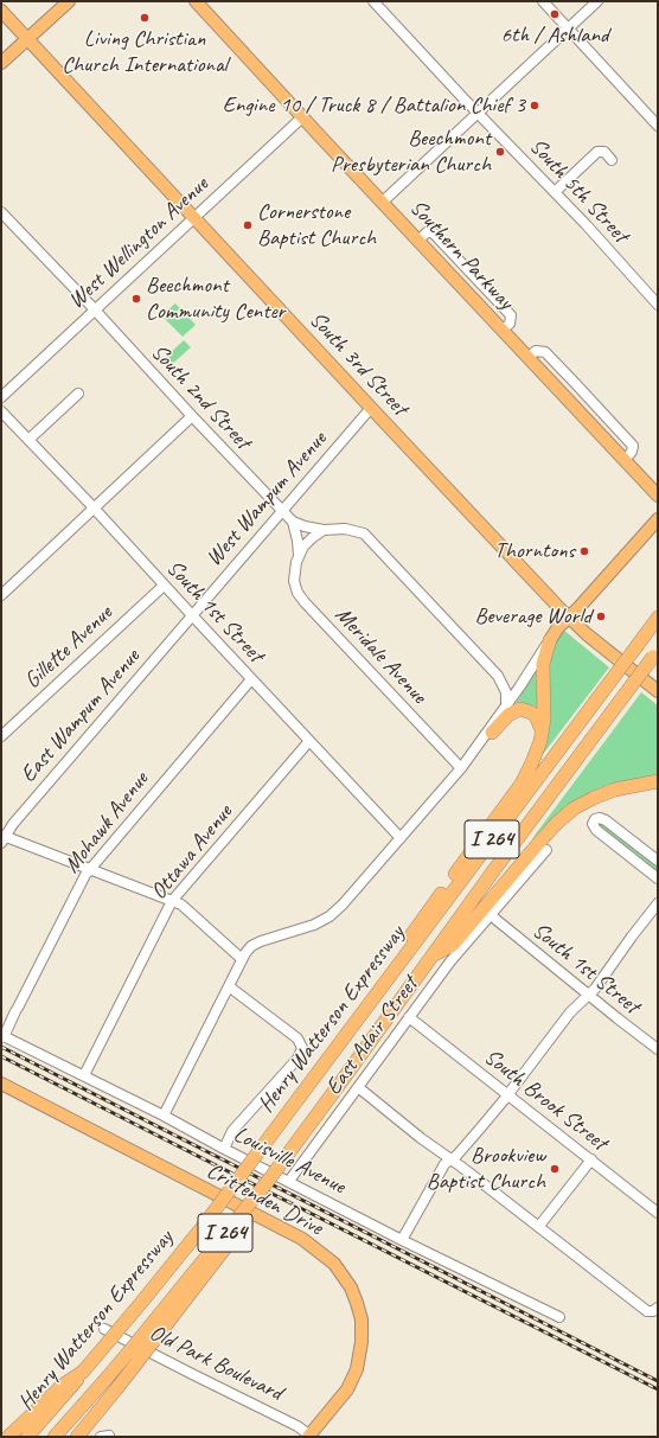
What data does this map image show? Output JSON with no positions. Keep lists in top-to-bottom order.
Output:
{
  "streets": {
    "highway": ["I 264", "Henry Watterson Expressway"],
    "main road": ["Southern Parkway", "South 3rd Street", "Crittenden Drive"],
    "street": [
      "South 5th Street",
      "West Wellington Avenue",
      "South 2nd Street",
      "West Wampum Avenue",
      "South 1st Street",
      "Gillette Avenue",
      "Meridale Avenue",
      "East Wampum Avenue",
      "Mohawk Avenue",
      "Ottawa Avenue",
      "East Adair Street",
      "South Brook Street",
      "Louisville Avenue",
      "Old Park Boulevard"
    ]
  },
  "crossings": [
    ["West Wellington Avenue", "Southern Parkway"],
    ["West Wellington Avenue", "South 3rd Street"],
    ["West Wellington Avenue", "South 2nd Street"],
    ["South 3rd Street", "West Wampum Avenue"],
    ["South 2nd Street", "West Wampum Avenue"],
    ["South 2nd Street", "Meridale Avenue"],
    ["West Wampum Avenue", "South 1st Street"],
    ["West Wampum Avenue", "East Wampum Avenue"],
    ["South 1st Street", "Gillette Avenue"],
    ["South 1st Street", "East Wampum Avenue"],
    ["South 1st Street", "Mohawk Avenue"],
    ["South 1st Street", "Ottawa Avenue"],
    ["South 1st Street", "East Adair Street"],
    ["Mohawk Avenue", "Louisville Avenue"],
    ["Ottawa Avenue", "Louisville Avenue"],
    ["East Adair Street", "South Brook Street"],
    ["East Adair Street", "Louisville Avenue"],
    ["Crittenden Drive", "Old Park Boulevard"]
  ],
  "places": [
    "6th / Ashland",
    "Living Christian Church International",
    "Engine 10 / Truck 8 / Battalion Chief 3",
    "Beechmont Presbyterian Church",
    "Cornerstone Baptist Church",
    "Beechmont Community Center",
    "Thorntons",
    "Beverage World",
    "Brookview Baptist Church"
  ]
}
